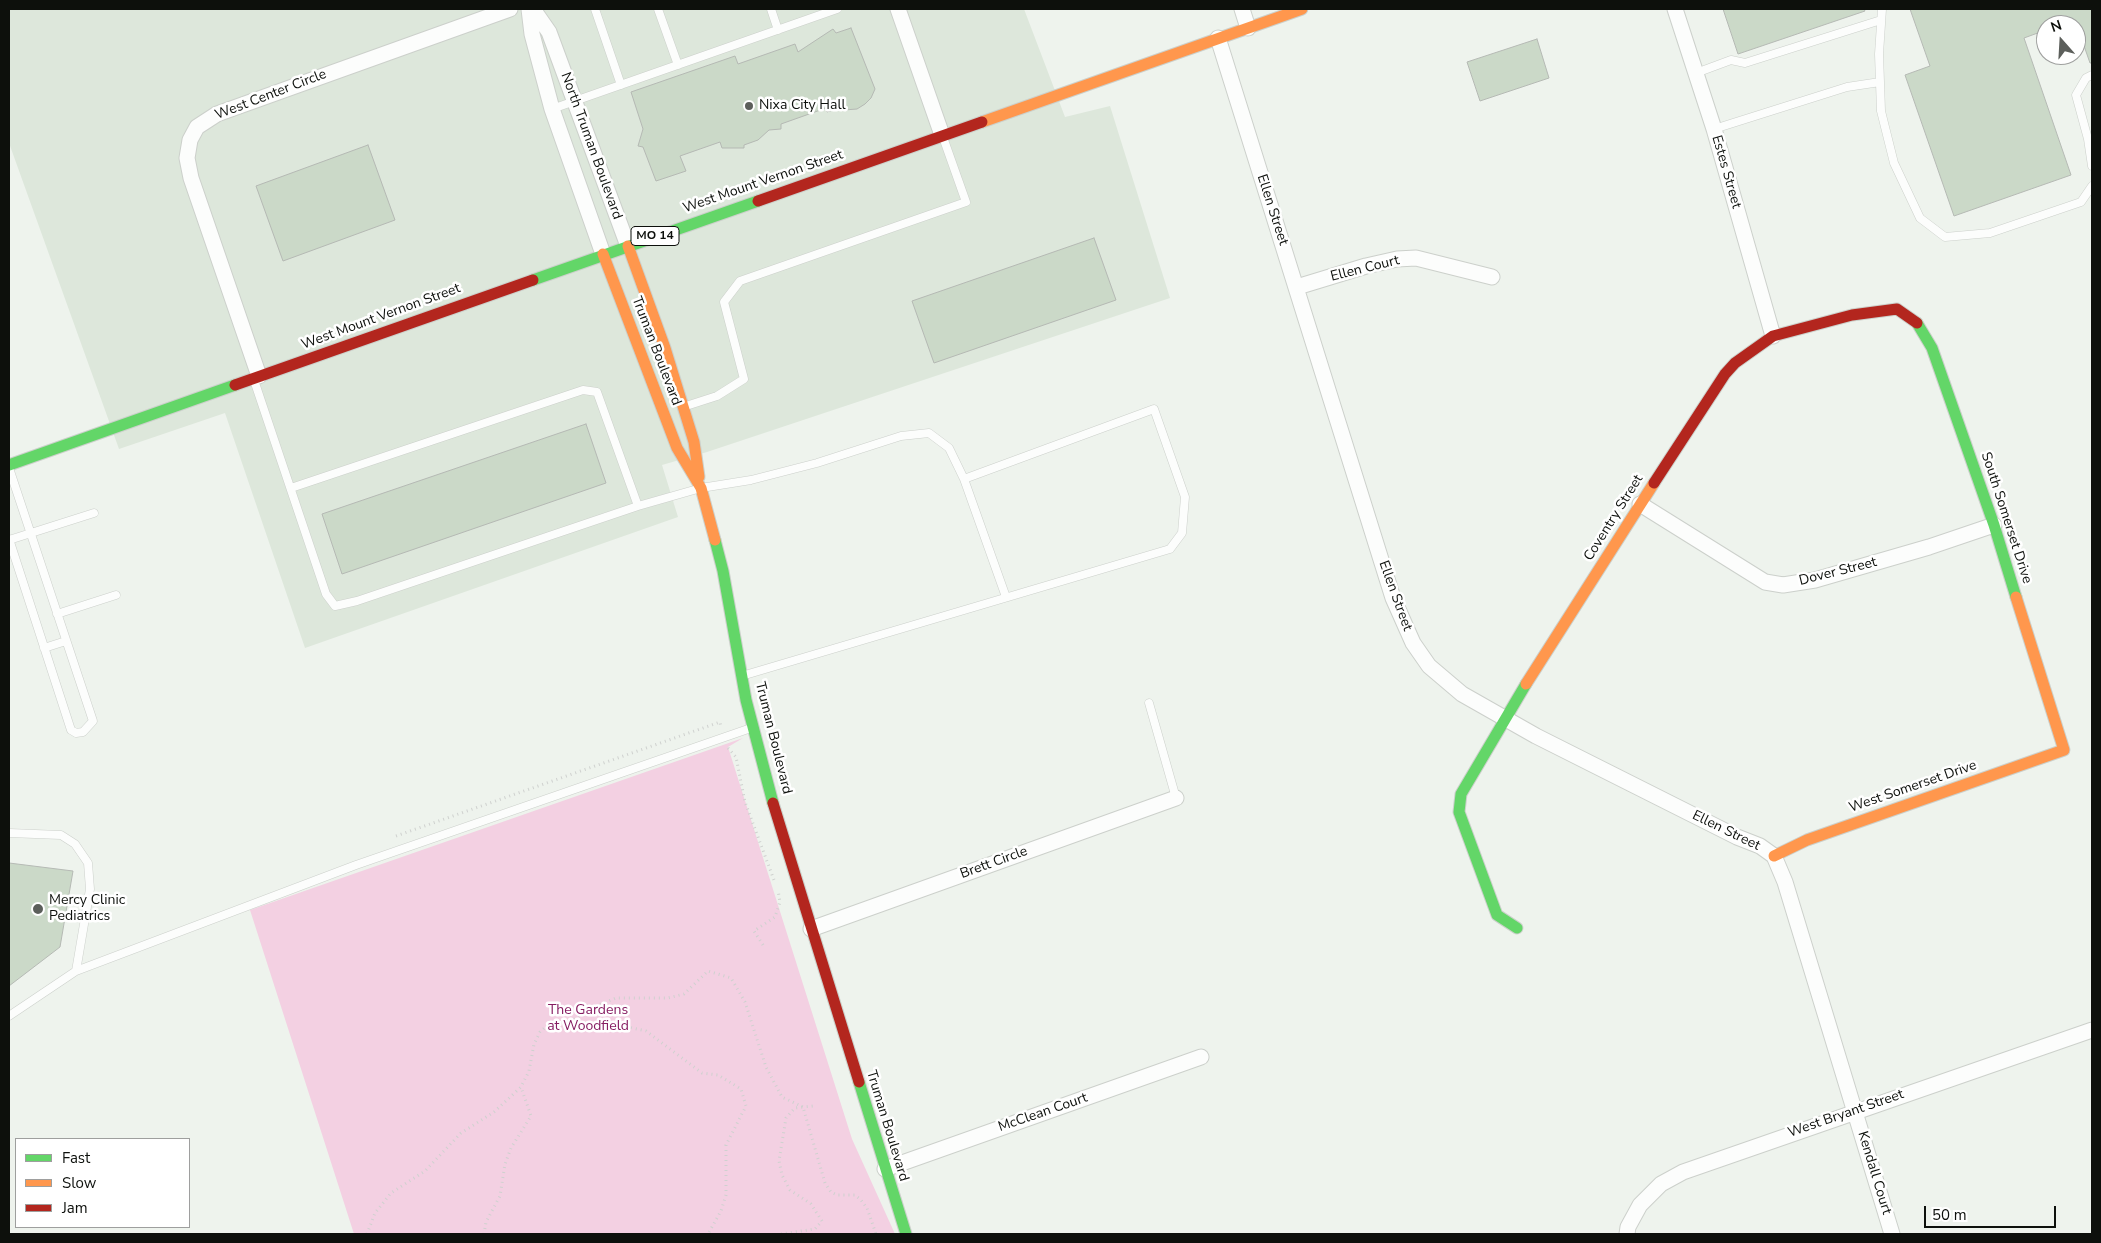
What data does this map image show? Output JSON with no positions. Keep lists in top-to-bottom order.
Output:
{
  "streets": {
    "street": [
      "West Center Circle",
      "North Truman Boulevard",
      "Estes Street",
      "West Mount Vernon Street",
      "Ellen Street",
      "MO 14",
      "Ellen Court",
      "Truman Boulevard",
      "Coventry Street",
      "South Somerset Drive",
      "Dover Street",
      "West Somerset Drive",
      "Brett Circle",
      "McClean Court",
      "West Bryant Street",
      "Kendall Court"
    ]
  },
  "crossings": [
    ["West Center Circle", "West Mount Vernon Street"],
    ["North Truman Boulevard", "West Mount Vernon Street"],
    ["North Truman Boulevard", "Truman Boulevard"],
    ["Estes Street", "Coventry Street"],
    ["West Mount Vernon Street", "Ellen Street"],
    ["West Mount Vernon Street", "Truman Boulevard"],
    ["Ellen Street", "Ellen Court"],
    ["Ellen Street", "Coventry Street"],
    ["Ellen Street", "West Somerset Drive"],
    ["Ellen Street", "West Bryant Street"],
    ["Ellen Street", "Kendall Court"],
    ["Truman Boulevard", "Brett Circle"],
    ["Truman Boulevard", "McClean Court"],
    ["Coventry Street", "South Somerset Drive"],
    ["Coventry Street", "Dover Street"],
    ["South Somerset Drive", "Dover Street"],
    ["South Somerset Drive", "West Somerset Drive"],
    ["West Bryant Street", "Kendall Court"]
  ],
  "parks": ["The Gardens at Woodfield"],
  "places": ["Nixa City Hall", "Mercy Clinic Pediatrics"],
  "legend": ["Fast", "Slow", "Jam"],
  "scale_bar": "50 m",
  "north": "top"
}
